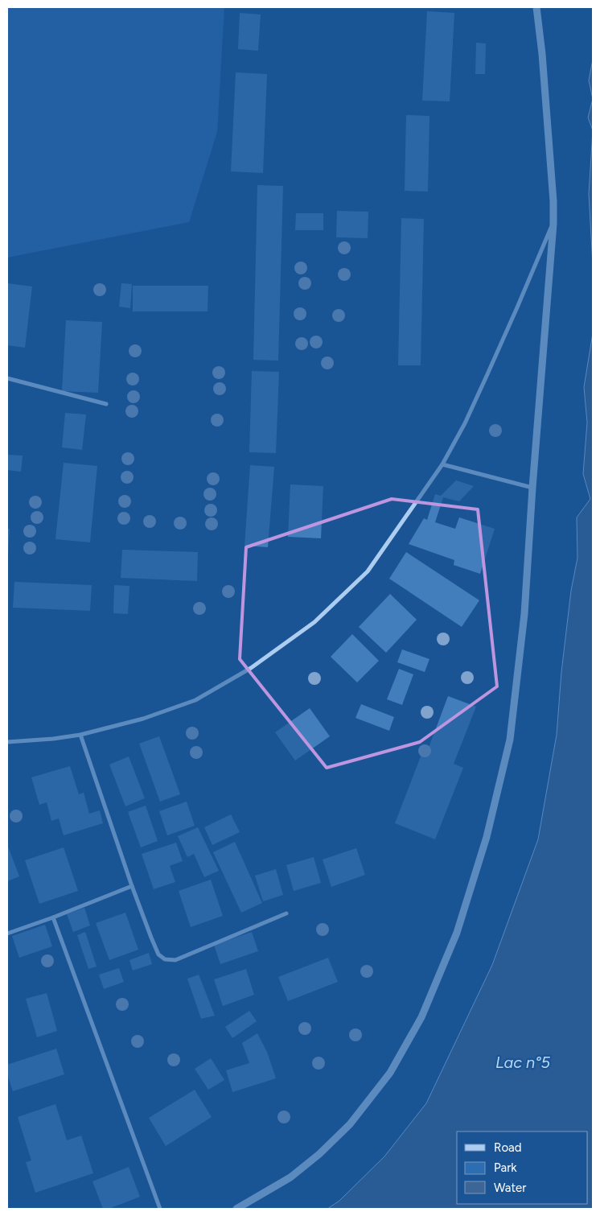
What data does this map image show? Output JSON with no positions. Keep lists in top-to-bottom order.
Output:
{
  "water": ["Lac n°5"],
  "legend": ["Road", "Park", "Water"]
}
